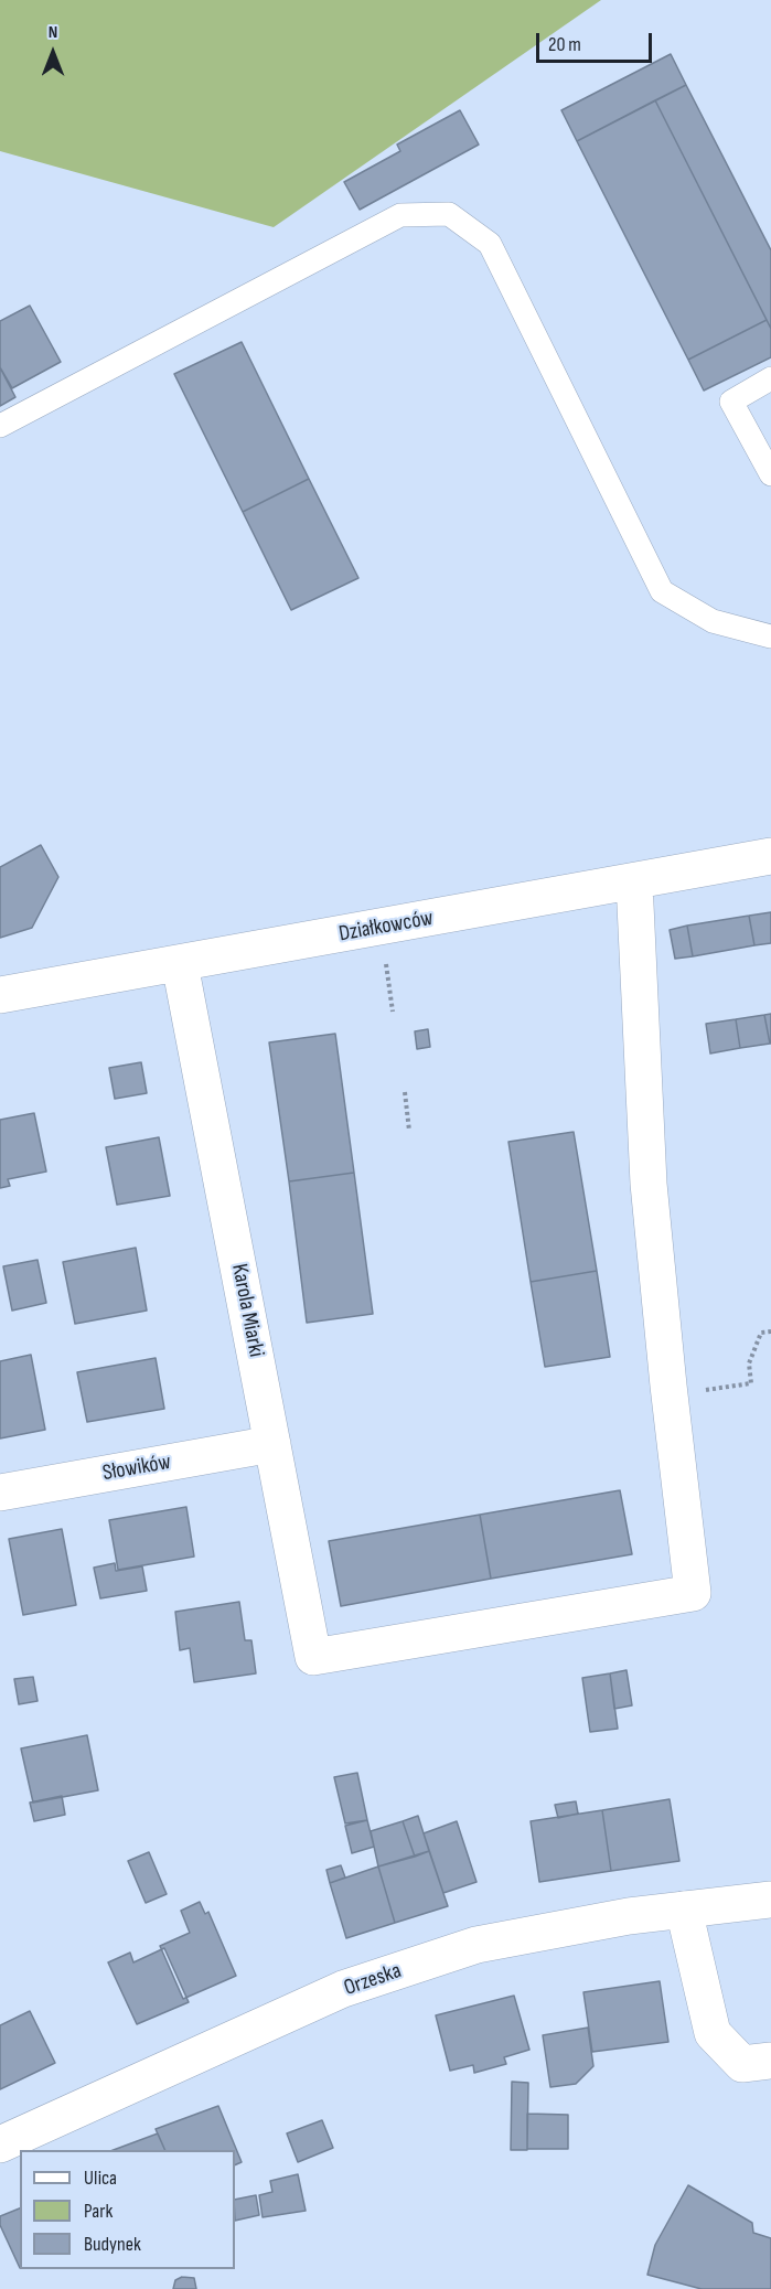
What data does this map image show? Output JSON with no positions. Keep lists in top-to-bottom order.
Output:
{
  "streets": {
    "street": [
      "Działkowców",
      "Karola Miarki",
      "Słowików",
      "Orzeska"
    ]
  },
  "crossings": [
    ["Działkowców", "Karola Miarki"],
    ["Karola Miarki", "Słowików"]
  ],
  "legend": ["Ulica", "Park", "Budynek"],
  "scale_bar": "20 m",
  "north": "top"
}
